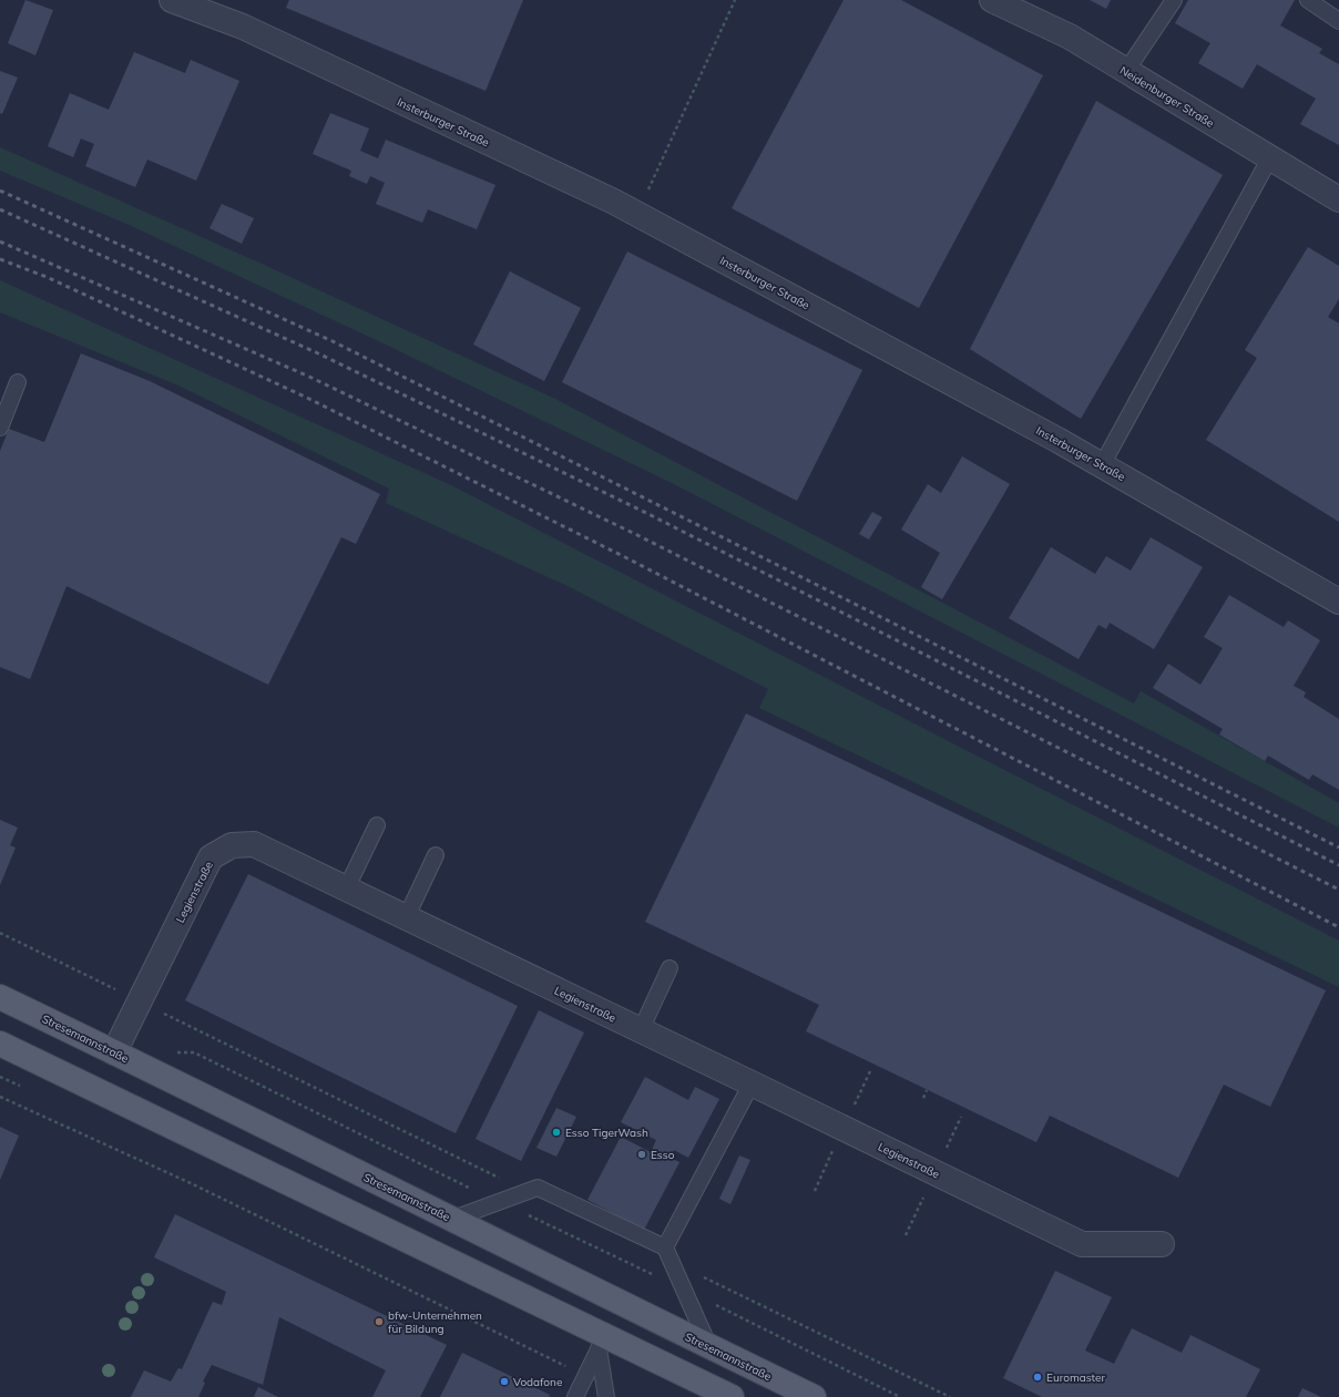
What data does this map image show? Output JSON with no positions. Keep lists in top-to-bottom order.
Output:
{
  "streets": {
    "main road": ["Stresemannstraße"],
    "street": ["Neidenburger Straße", "Insterburger Straße", "Legienstraße"]
  },
  "crossings": [
    ["Legienstraße", "Stresemannstraße"]
  ],
  "places": [
    "Esso TigerWash",
    "Esso",
    "bfw-Unternehmen für Bildung",
    "Euromaster",
    "Vodafone"
  ]
}
